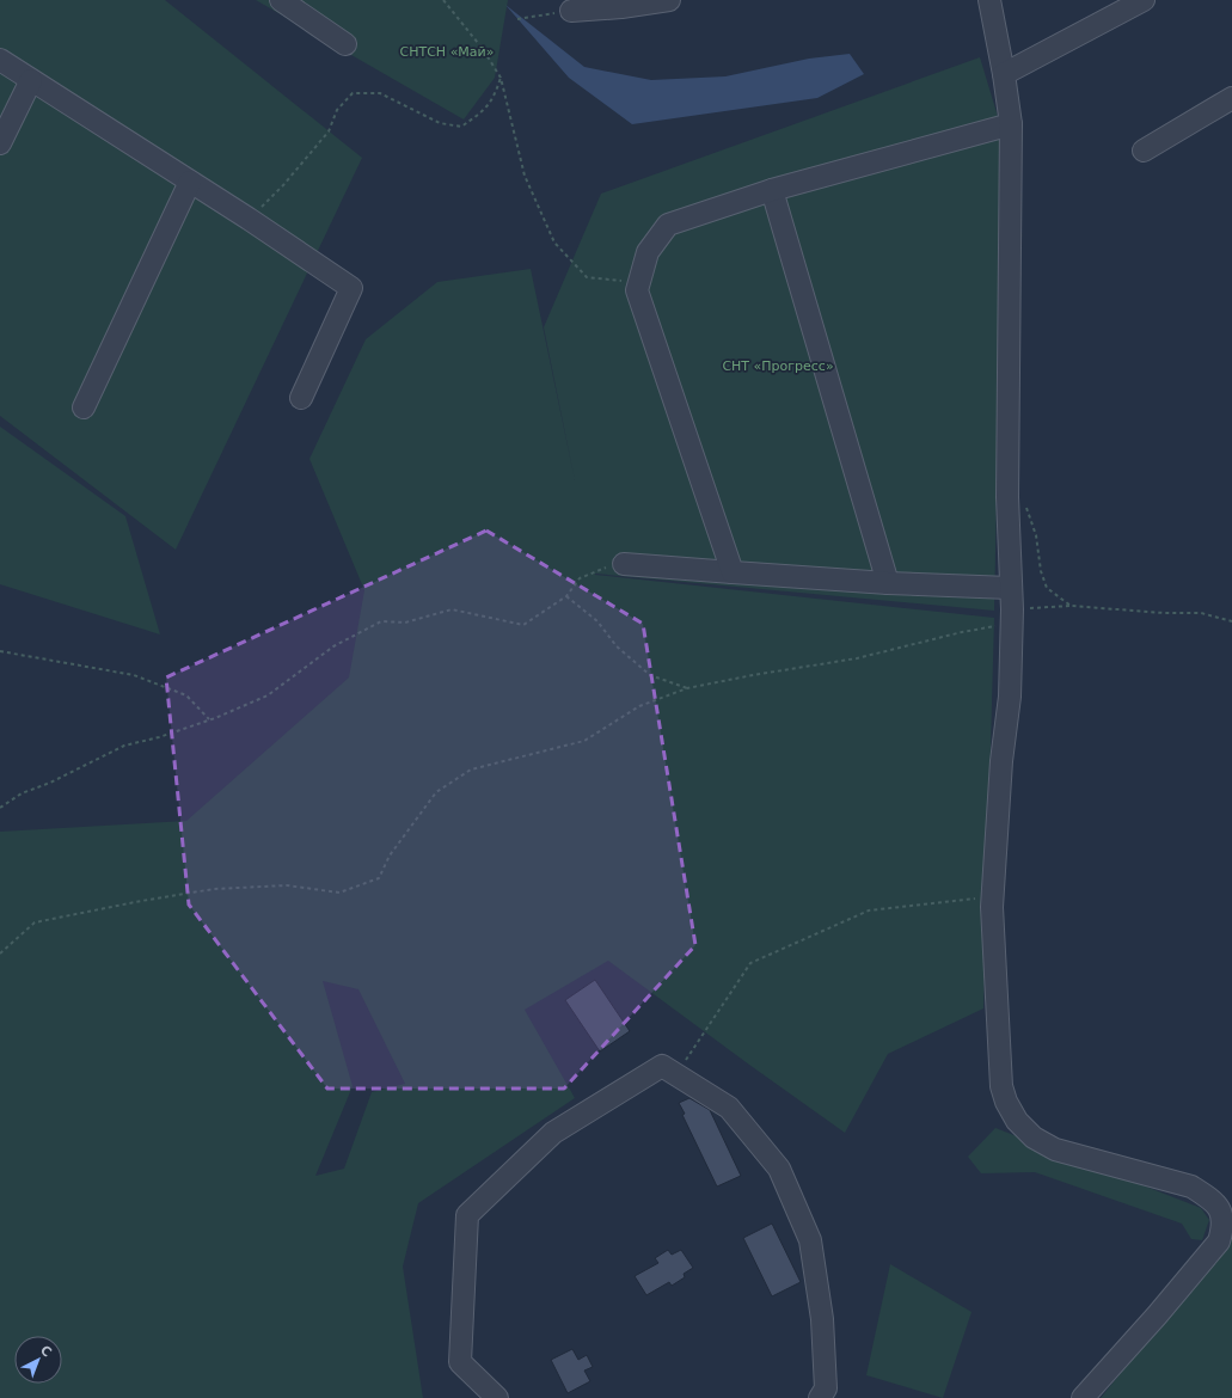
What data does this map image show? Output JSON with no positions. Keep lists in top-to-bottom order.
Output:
{
  "parks": ["СНТСН «Май»", "СНТ «Прогресс»"],
  "north": "top right"
}
